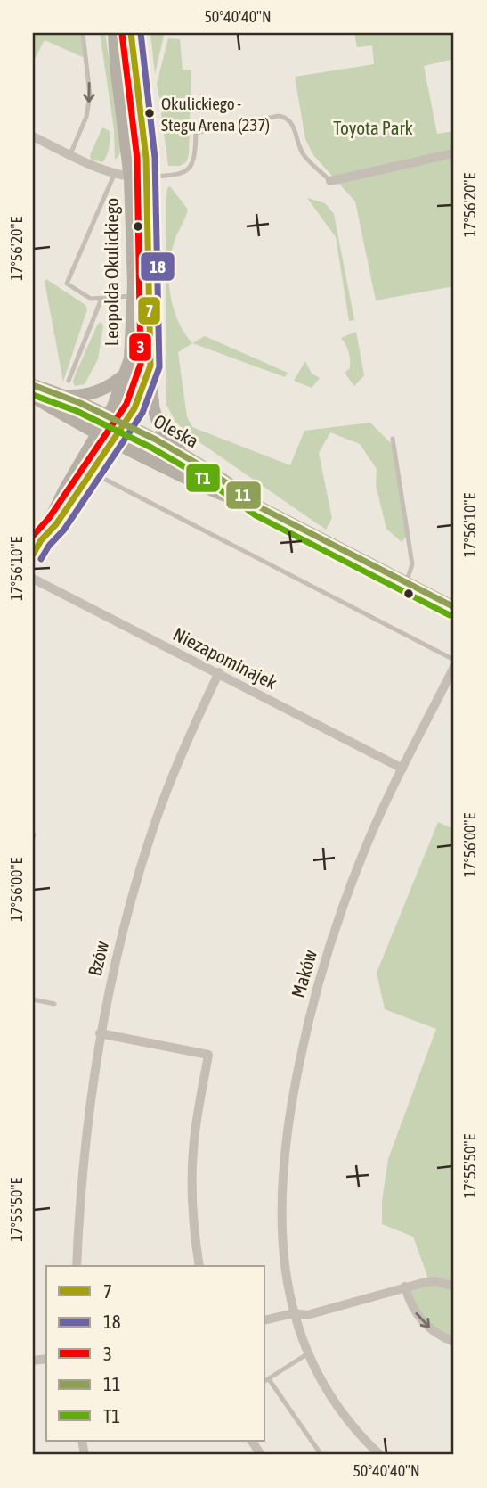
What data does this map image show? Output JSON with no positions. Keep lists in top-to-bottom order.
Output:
{
  "streets": {
    "street": [
      "Leopolda Okulickiego",
      "Oleska",
      "Niezapominajek",
      "Bzów",
      "Maków"
    ]
  },
  "crossings": [
    ["Leopolda Okulickiego", "Oleska"],
    ["Niezapominajek", "Bzów"],
    ["Niezapominajek", "Maków"]
  ],
  "parks": ["Toyota Park"],
  "places": ["Okulickiego - Stegu Arena (237)"],
  "lines": [
    "transit line 7",
    "transit line 18",
    "transit line 3",
    "transit line 11",
    "transit line T1"
  ],
  "legend": [
    "7",
    "18",
    "3",
    "11",
    "T1"
  ],
  "coordinates": [
    "50°40'40\"N",
    "17°56'20\"E",
    "17°56'10\"E",
    "17°56'00\"E",
    "17°55'50\"E"
  ]
}
